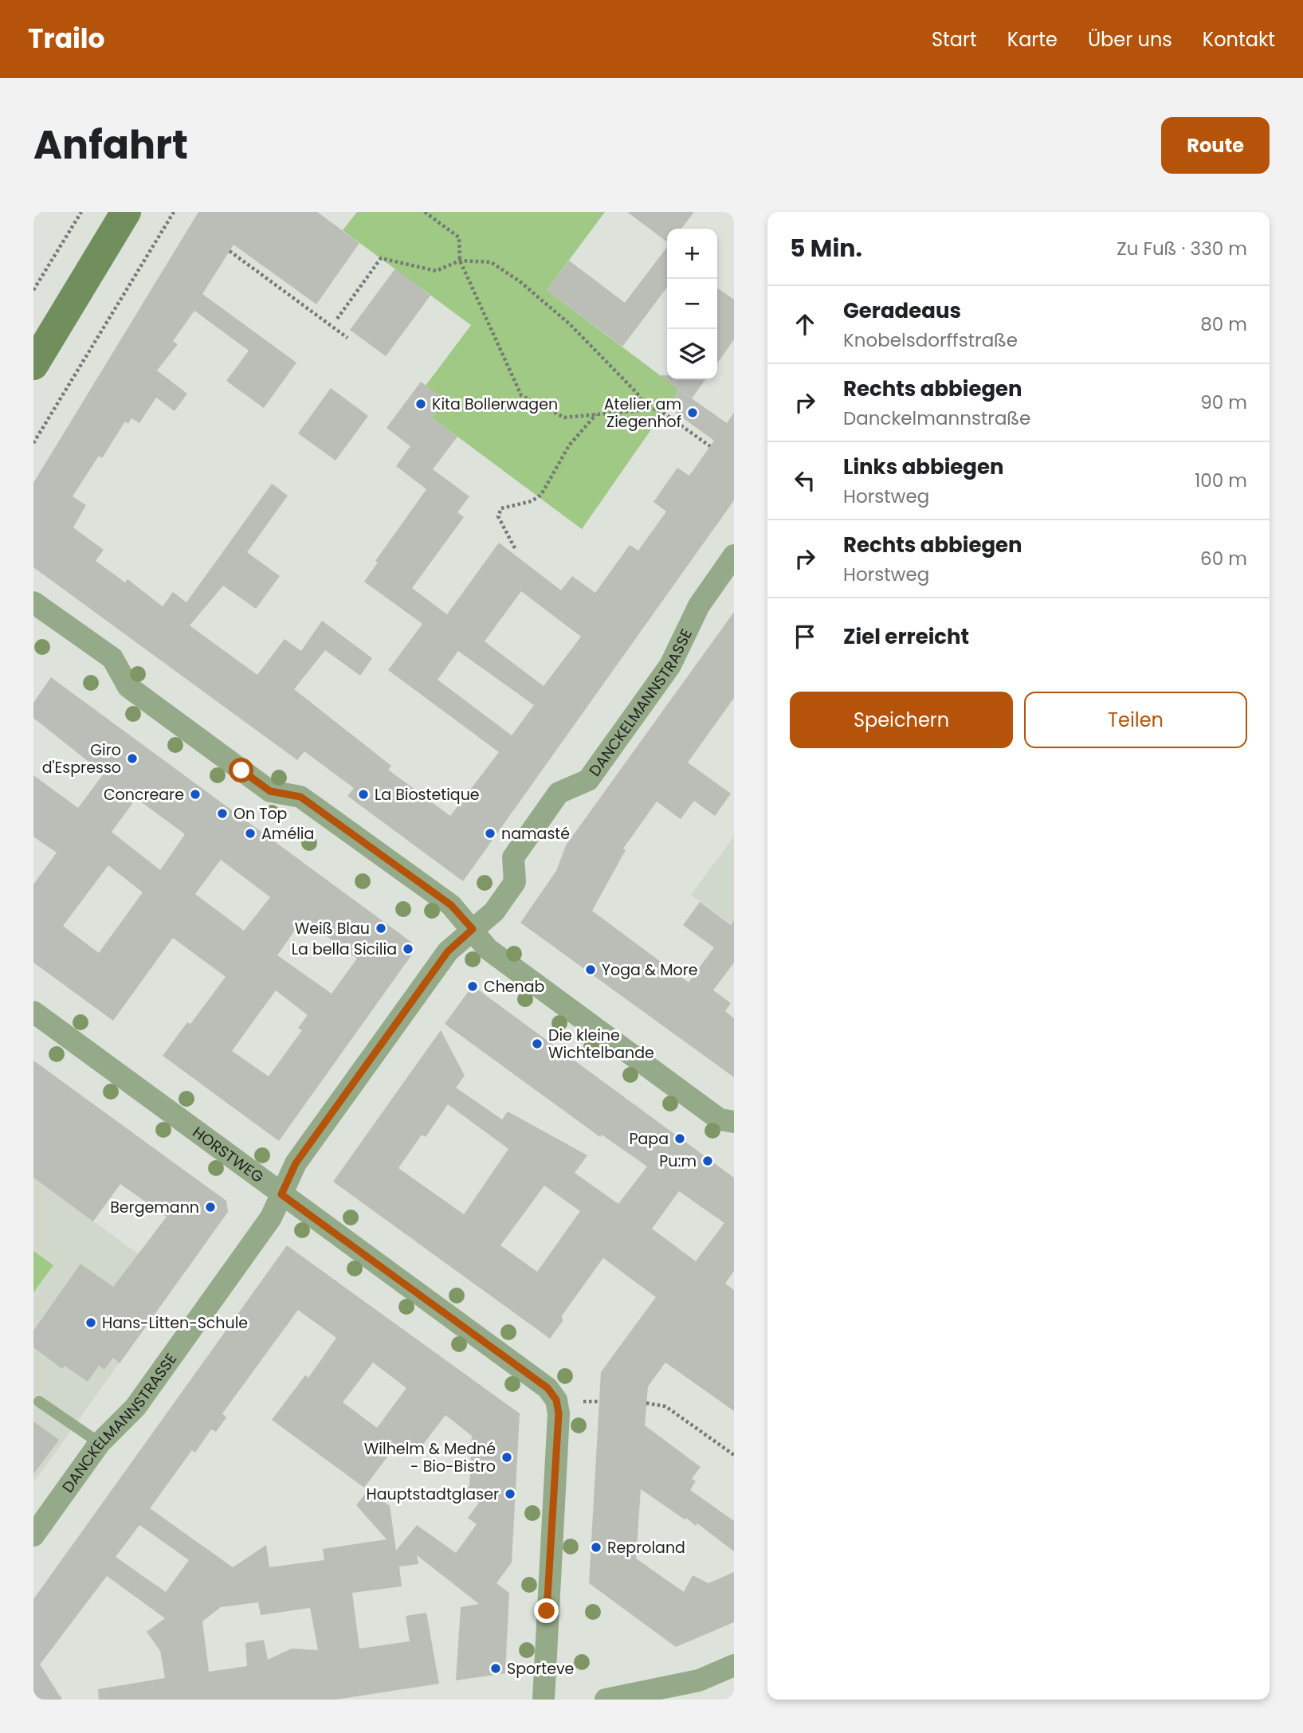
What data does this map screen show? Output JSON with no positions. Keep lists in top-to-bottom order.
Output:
{
  "streets": {
    "street": ["DANCKELMANNSTRASSE", "HORSTWEG"]
  },
  "crossings": [
    ["DANCKELMANNSTRASSE", "HORSTWEG"]
  ],
  "places": [
    "Kita Bollerwagen",
    "Atelier am Ziegenhof",
    "Giro d'Espresso",
    "Concreare",
    "La Biostetique",
    "On Top",
    "Amélia",
    "namasté",
    "Weiß Blau",
    "La bella Sicilia",
    "Yoga & More",
    "Chenab",
    "Die kleine Wichtelbande",
    "Papa",
    "Pu:m",
    "Bergemann",
    "Hans-Litten-Schule",
    "Wilhelm & Medné - Bio-Bistro",
    "Hauptstadtglaser",
    "Reproland",
    "Sporteve"
  ],
  "page": {
    "header": "Trailo",
    "nav": [
      "Start",
      "Karte",
      "Über uns",
      "Kontakt"
    ],
    "title": "Anfahrt",
    "buttons": [
      "Route",
      ["Speichern", "Teilen"]
    ],
    "heading": ["5 Min.", "Zu Fuß · 330 m"],
    "map_buttons": ["+", "−"],
    "list": [
      ["Geradeaus", "Knobelsdorffstraße", "80 m"],
      ["Rechts abbiegen", "Danckelmannstraße", "90 m"],
      ["Links abbiegen", "Horstweg", "100 m"],
      ["Rechts abbiegen", "Horstweg", "60 m"],
      "Ziel erreicht"
    ]
  }
}
